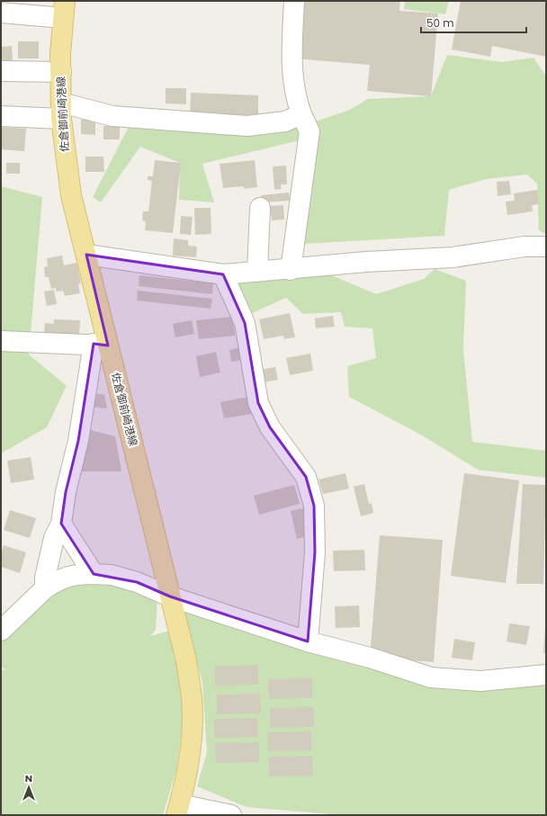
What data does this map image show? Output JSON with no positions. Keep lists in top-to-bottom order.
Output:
{
  "streets": {
    "main road": ["佐倉御前崎港線"]
  },
  "scale_bar": "50 m",
  "north": "top"
}
